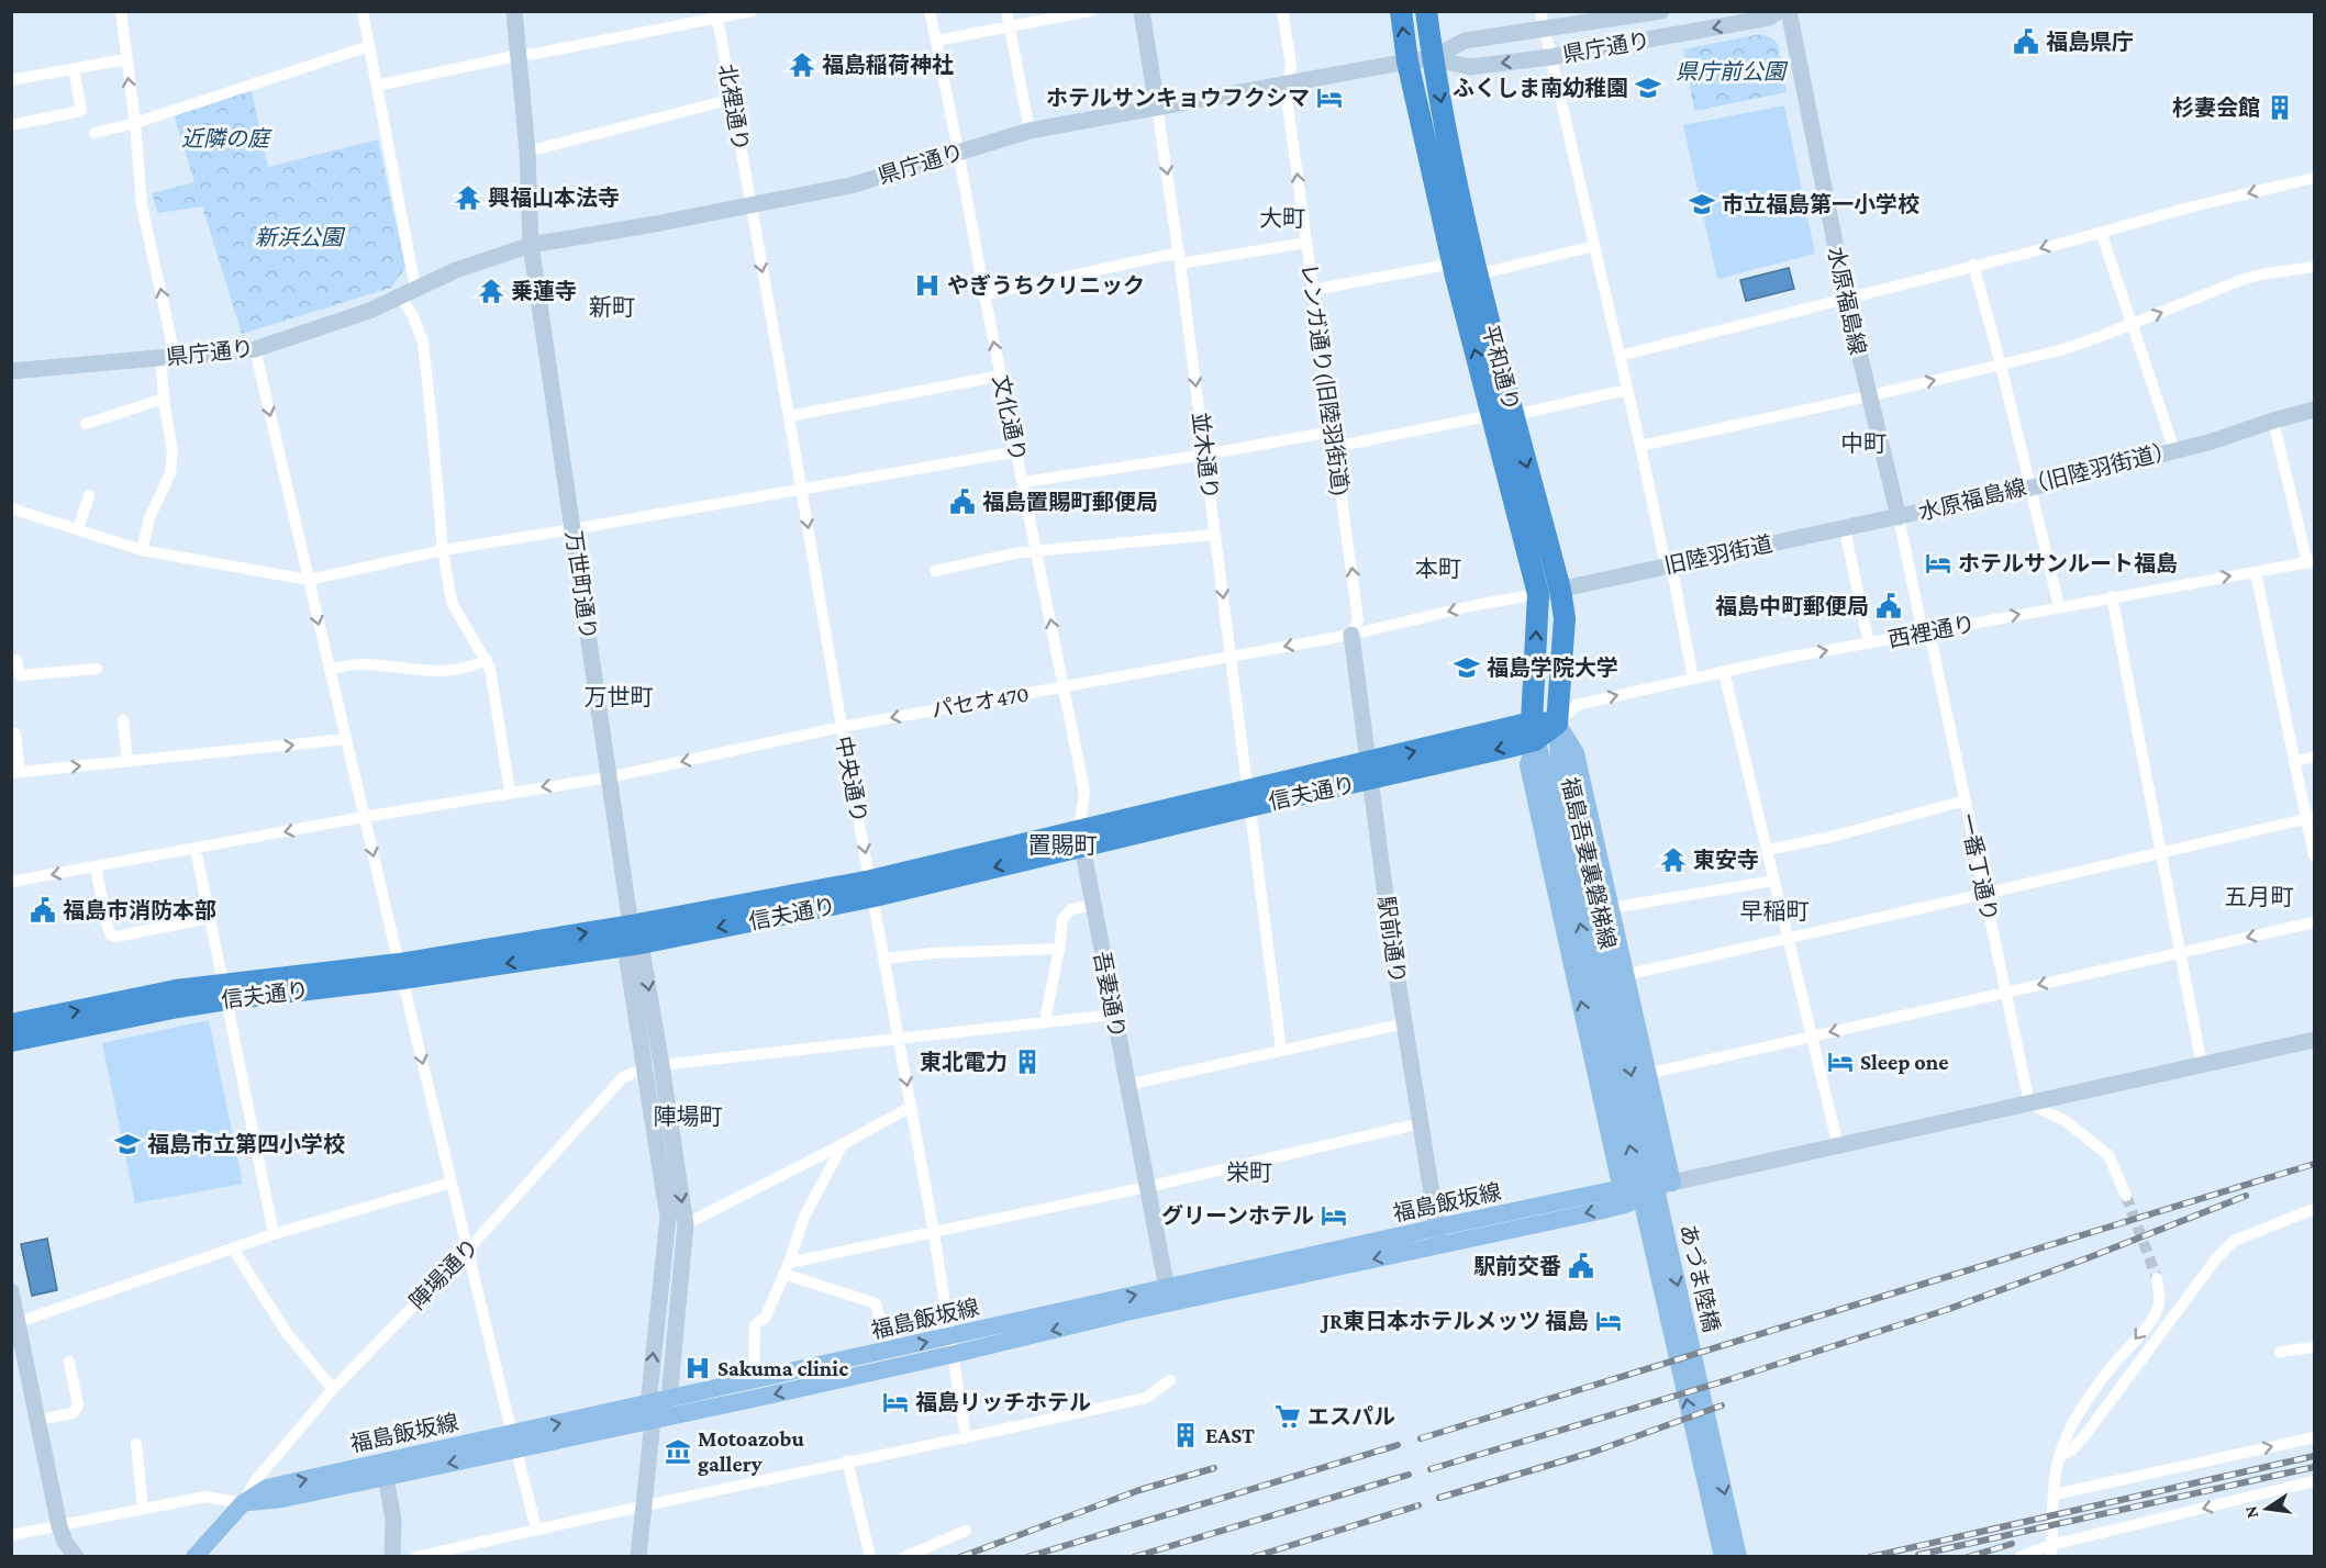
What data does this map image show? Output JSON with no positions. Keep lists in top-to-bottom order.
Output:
{
  "streets": {
    "highway": ["平和通り", "信夫通り"],
    "main road": ["福島吾妻裏磐梯線", "福島飯坂線", "あづま陸橋"],
    "street": [
      "県庁通り",
      "北裡通り",
      "水原福島線",
      "レンガ通り(旧陸羽街道)",
      "文化通り",
      "並木通り",
      "水原福島線（旧陸羽街道）",
      "旧陸羽街道",
      "万世町通り",
      "西裡通り",
      "パセオ470",
      "中央通り",
      "一番丁通り",
      "駅前通り",
      "吾妻通り",
      "陣場通り"
    ]
  },
  "crossings": [
    ["県庁通り", "北裡通り"],
    ["県庁通り", "平和通り"],
    ["県庁通り", "レンガ通り(旧陸羽街道)"],
    ["県庁通り", "文化通り"],
    ["県庁通り", "並木通り"],
    ["県庁通り", "万世町通り"],
    ["県庁通り", "中央通り"],
    ["北裡通り", "中央通り"],
    ["水原福島線", "水原福島線（旧陸羽街道）"],
    ["平和通り", "旧陸羽街道"],
    ["平和通り", "西裡通り"],
    ["平和通り", "パセオ470"],
    ["平和通り", "信夫通り"],
    ["平和通り", "福島吾妻裏磐梯線"],
    ["レンガ通り(旧陸羽街道)", "パセオ470"],
    ["レンガ通り(旧陸羽街道)", "駅前通り"],
    ["文化通り", "パセオ470"],
    ["文化通り", "吾妻通り"],
    ["並木通り", "パセオ470"],
    ["並木通り", "信夫通り"],
    ["水原福島線（旧陸羽街道）", "旧陸羽街道"],
    ["水原福島線（旧陸羽街道）", "一番丁通り"],
    ["旧陸羽街道", "パセオ470"],
    ["旧陸羽街道", "一番丁通り"],
    ["万世町通り", "パセオ470"],
    ["万世町通り", "信夫通り"],
    ["万世町通り", "陣場通り"],
    ["西裡通り", "信夫通り"],
    ["西裡通り", "福島吾妻裏磐梯線"],
    ["西裡通り", "一番丁通り"],
    ["パセオ470", "中央通り"],
    ["パセオ470", "駅前通り"],
    ["パセオ470", "吾妻通り"],
    ["中央通り", "信夫通り"],
    ["中央通り", "福島飯坂線"],
    ["中央通り", "陣場通り"],
    ["信夫通り", "福島吾妻裏磐梯線"],
    ["信夫通り", "駅前通り"],
    ["信夫通り", "吾妻通り"],
    ["福島吾妻裏磐梯線", "あづま陸橋"],
    ["駅前通り", "福島飯坂線"],
    ["吾妻通り", "福島飯坂線"],
    ["吾妻通り", "陣場通り"]
  ],
  "one_way": [
    "レンガ通り(旧陸羽街道)",
    "並木通り",
    "西裡通り",
    "パセオ470",
    "中央通り"
  ],
  "districts": [
    "大町",
    "新町",
    "中町",
    "本町",
    "万世町",
    "置賜町",
    "五月町",
    "早稲町",
    "陣場町",
    "栄町"
  ],
  "parks": ["県庁前公園", "近隣の庭", "新浜公園"],
  "places": {
    "public building": [
      "福島県庁",
      "福島置賜町郵便局",
      "福島中町郵便局",
      "福島市消防本部",
      "駅前交番"
    ],
    "temple": [
      "福島稲荷神社",
      "興福山本法寺",
      "乗蓮寺",
      "東安寺"
    ],
    "school or university": [
      "ふくしま南幼稚園",
      "市立福島第一小学校",
      "福島学院大学",
      "福島市立第四小学校"
    ],
    "hotel": [
      "ホテルサンキョウフクシマ",
      "ホテルサンルート福島",
      "Sleep one",
      "グリーンホテル",
      "JR東日本ホテルメッツ 福島",
      "福島リッチホテル"
    ],
    "building": ["杉妻会館", "東北電力", "EAST"],
    "hospital": ["やぎうちクリニック", "Sakuma clinic"],
    "supermarket": ["エスパル"],
    "museum": ["Motoazobu gallery"]
  },
  "north": "left"
}
